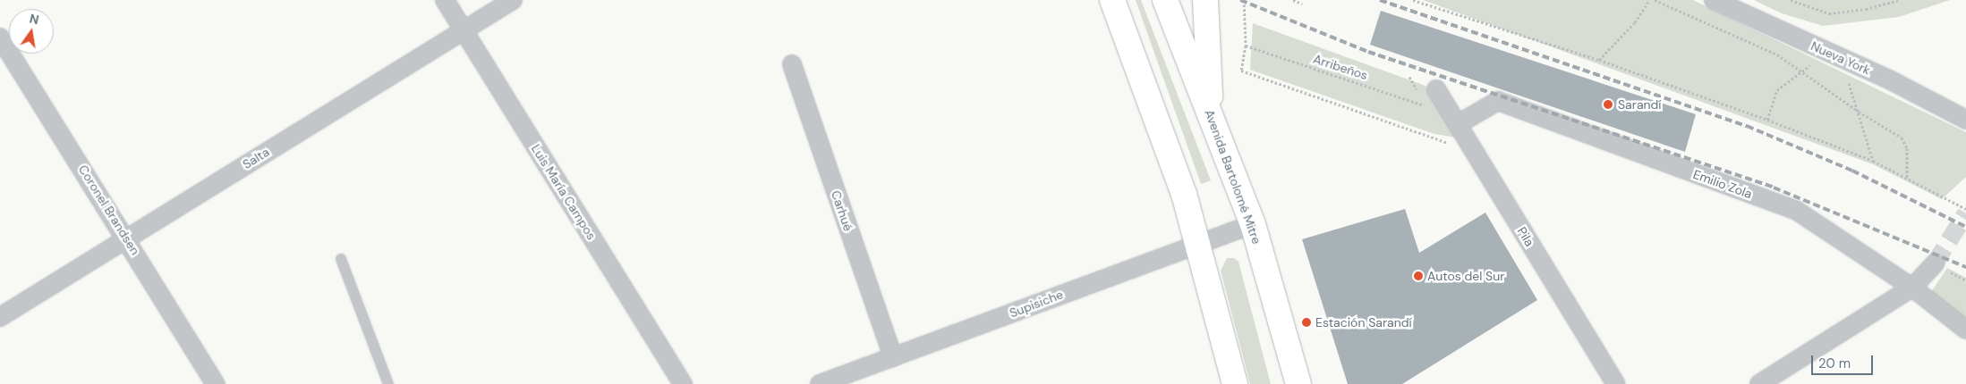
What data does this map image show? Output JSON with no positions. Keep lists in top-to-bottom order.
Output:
{
  "streets": {
    "main road": ["Avenida Bartolomé Mitre"],
    "street": [
      "Nueva York",
      "Salta",
      "Emilio Zola",
      "Luis María Campos",
      "Coronel Brandsen",
      "Carhué",
      "Pila",
      "Supisiche"
    ],
    "path": ["Arribeños"]
  },
  "crossings": [
    ["Salta", "Luis María Campos"],
    ["Salta", "Coronel Brandsen"],
    ["Avenida Bartolomé Mitre", "Supisiche"],
    ["Emilio Zola", "Pila"],
    ["Carhué", "Supisiche"]
  ],
  "places": ["Sarandí", "Autos del Sur", "Estación Sarandí"],
  "scale_bar": "20 m",
  "north": "top"
}
